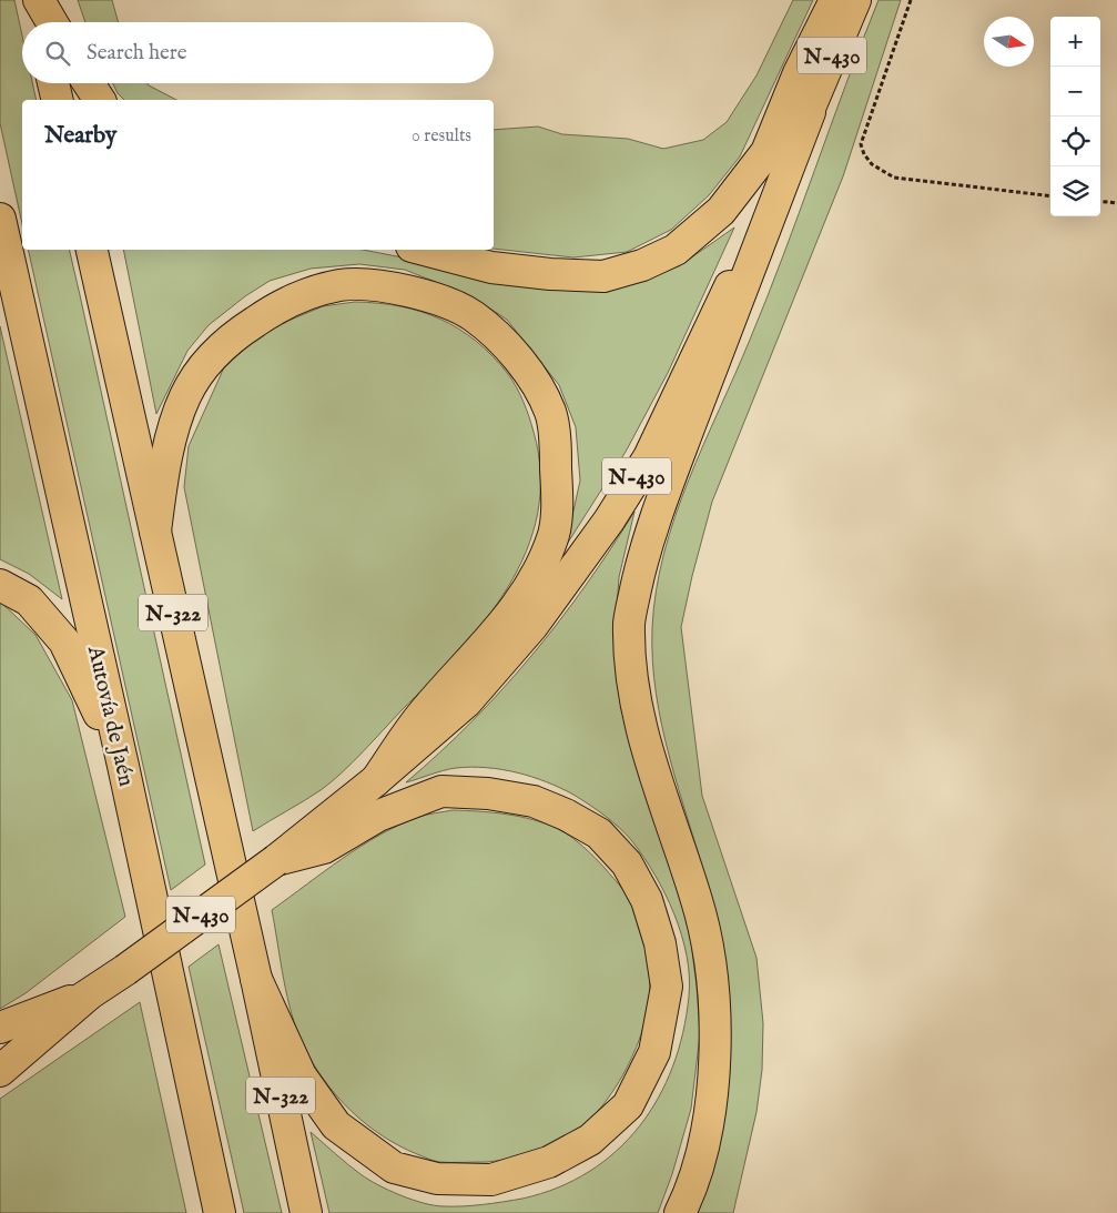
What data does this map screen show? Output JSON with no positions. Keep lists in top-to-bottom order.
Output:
{
  "streets": {
    "highway": ["N-430", "N-322", "Autovía de Jaén"]
  },
  "north": "right",
  "page": {
    "map_buttons": ["+", "−"],
    "search": "Search here",
    "heading": ["Nearby", "0 results"]
  }
}
